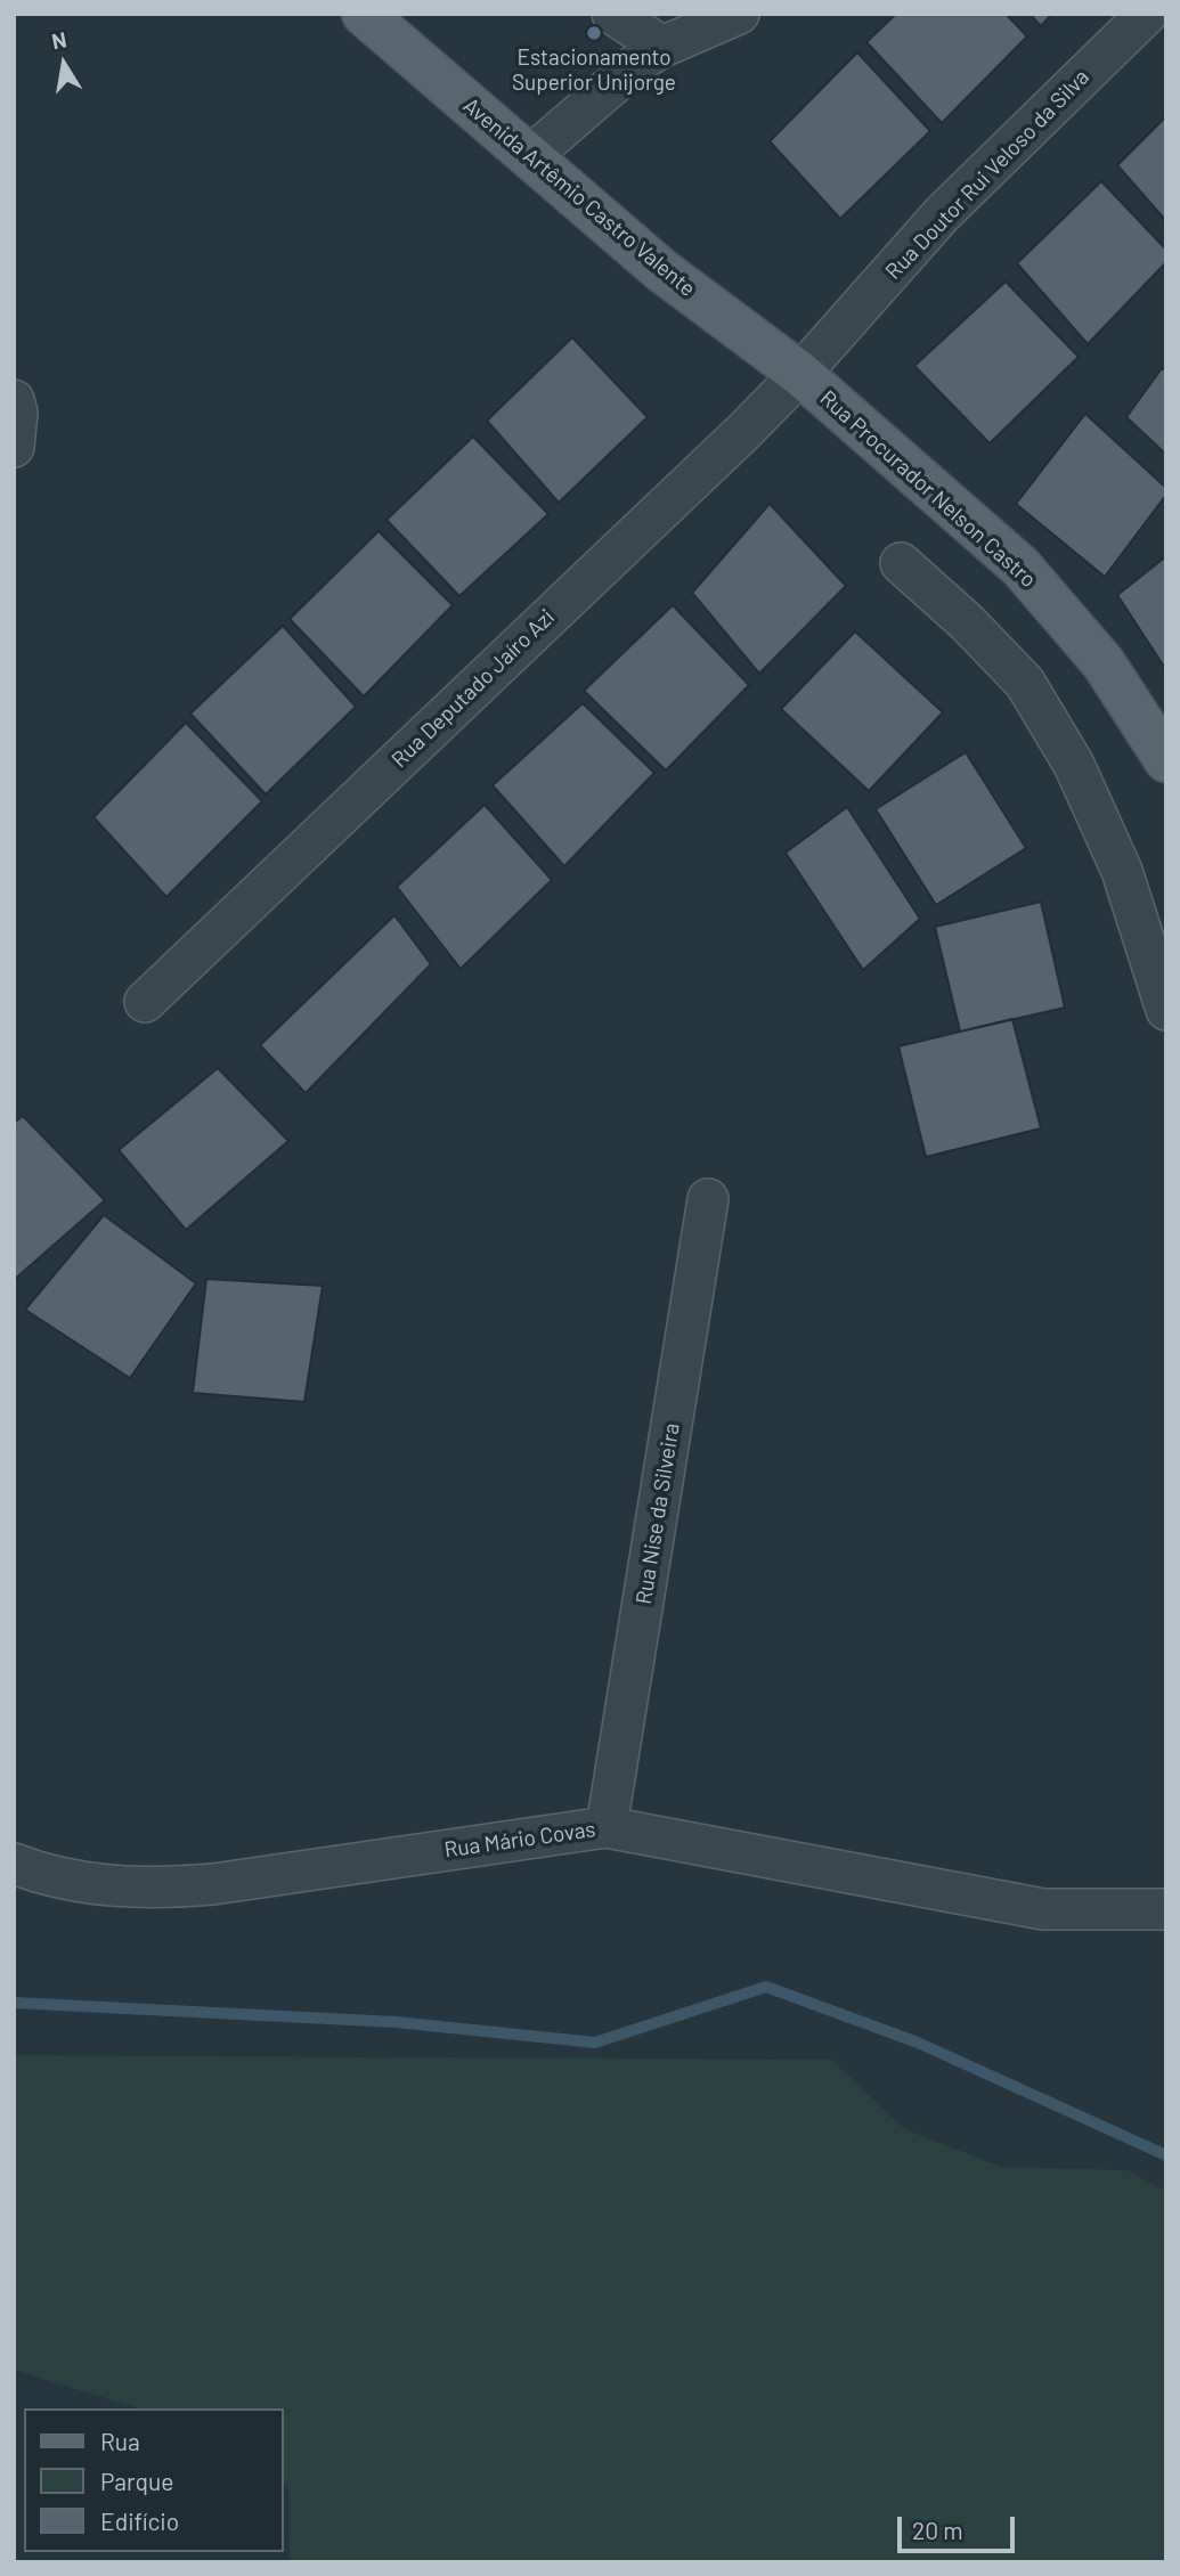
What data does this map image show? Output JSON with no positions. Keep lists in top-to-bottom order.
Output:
{
  "streets": {
    "main road": ["Avenida Artêmio Castro Valente", "Rua Procurador Nelson Castro"],
    "street": [
      "Rua Doutor Rui Veloso da Silva",
      "Rua Deputado Jaíro Azi",
      "Rua Nise da Silveira",
      "Rua Mário Covas"
    ]
  },
  "crossings": [
    ["Rua Doutor Rui Veloso da Silva", "Avenida Artêmio Castro Valente"],
    ["Rua Doutor Rui Veloso da Silva", "Rua Procurador Nelson Castro"],
    ["Rua Doutor Rui Veloso da Silva", "Rua Deputado Jaíro Azi"],
    ["Avenida Artêmio Castro Valente", "Rua Procurador Nelson Castro"],
    ["Avenida Artêmio Castro Valente", "Rua Deputado Jaíro Azi"],
    ["Rua Procurador Nelson Castro", "Rua Deputado Jaíro Azi"],
    ["Rua Nise da Silveira", "Rua Mário Covas"]
  ],
  "places": ["Estacionamento Superior Unijorge"],
  "legend": ["Rua", "Parque", "Edifício"],
  "scale_bar": "20 m",
  "north": "top"
}
